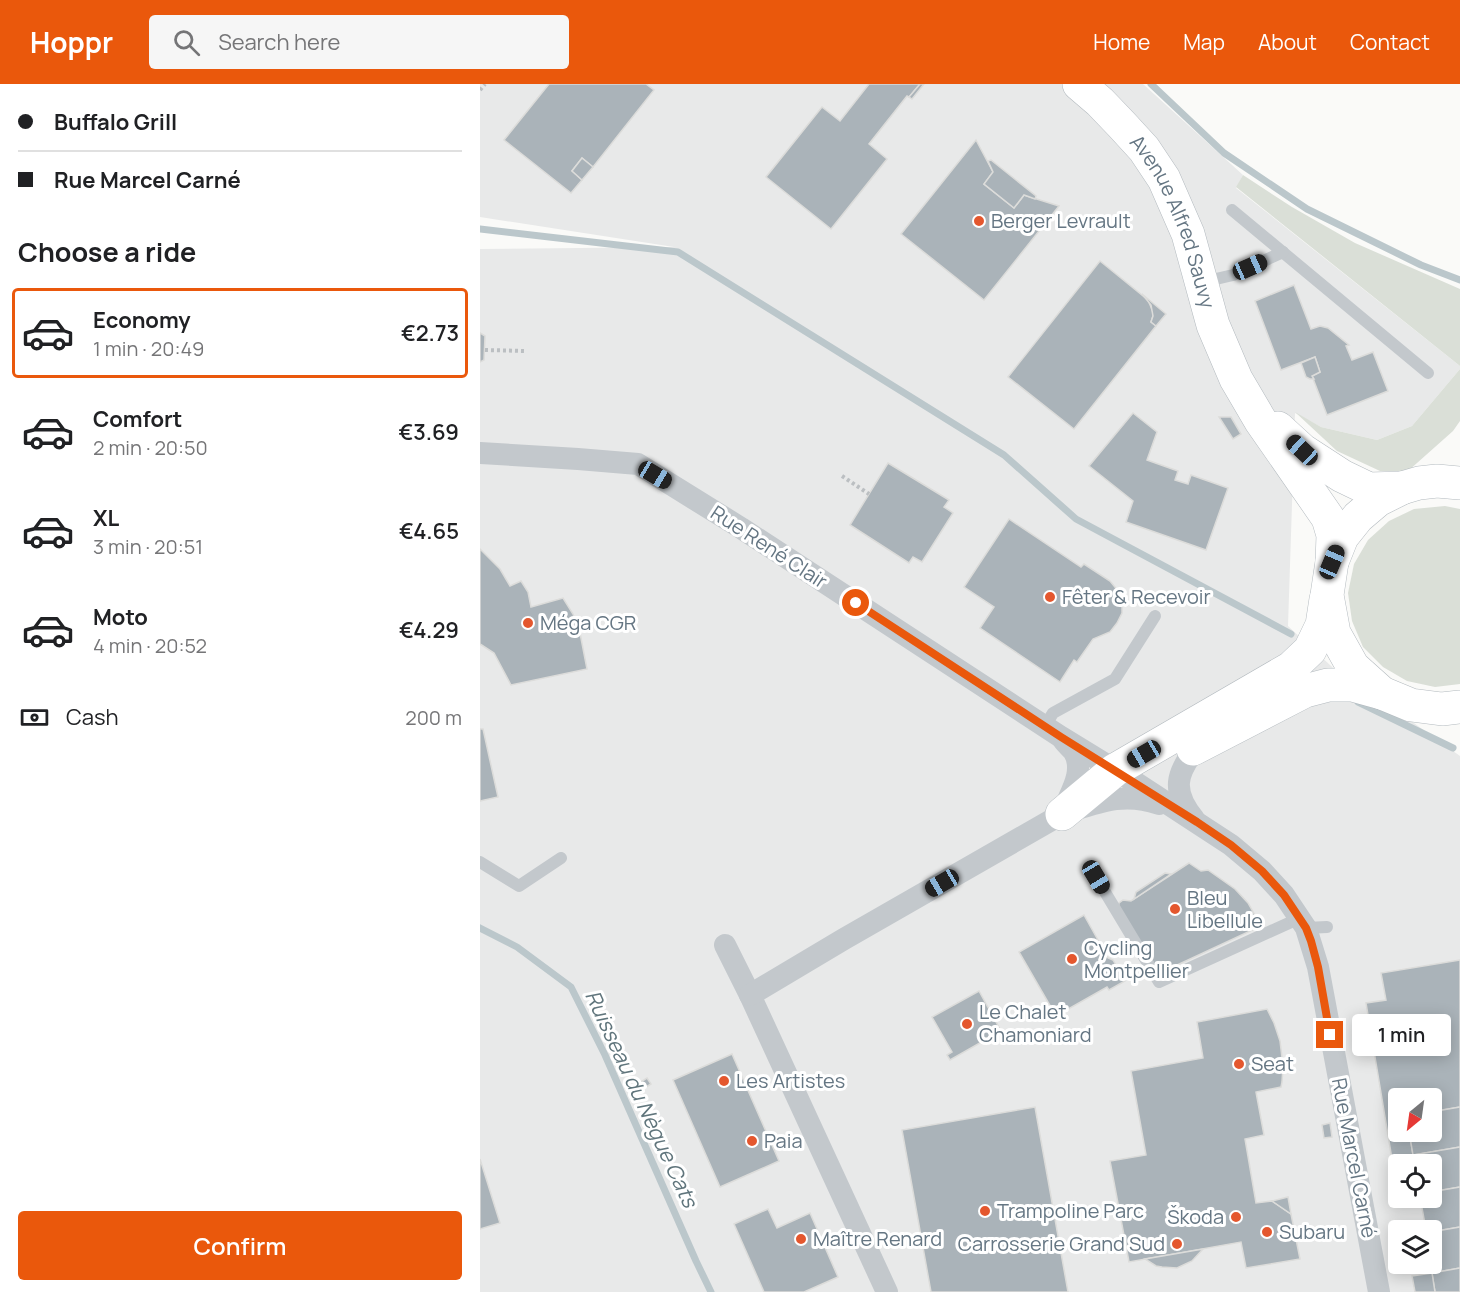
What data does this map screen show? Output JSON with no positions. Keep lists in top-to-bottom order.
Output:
{
  "streets": {
    "street": ["Avenue Alfred Sauvy", "Rue René Clair", "Rue Marcel Carné"]
  },
  "crossings": [
    ["Rue René Clair", "Rue Marcel Carné"]
  ],
  "water": ["Ruisseau du Nègue Cats"],
  "places": [
    "Berger Levrault",
    "Fêter & Recevoir",
    "Méga CGR",
    "Bleu Libellule",
    "Cycling Montpellier",
    "Le Chalet Chamoniard",
    "Seat",
    "Les Artistes",
    "Paia",
    "Trampoline Parc",
    "Škoda",
    "Subaru",
    "Maître Renard",
    "Carrosserie Grand Sud"
  ],
  "north": "bottom left",
  "page": {
    "header": "Hoppr",
    "search": "Search here",
    "nav": [
      "Home",
      "Map",
      "About",
      "Contact"
    ],
    "banner": ["Buffalo Grill", "Rue Marcel Carné"],
    "heading": "Choose a ride",
    "list": [
      {
        "name": "Economy",
        "note": "1 min · 20:49",
        "value": "€2.73"
      },
      {
        "name": "Comfort",
        "note": "2 min · 20:50",
        "value": "€3.69"
      },
      {
        "name": "XL",
        "note": "3 min · 20:51",
        "value": "€4.65"
      },
      {
        "name": "Moto",
        "note": "4 min · 20:52",
        "value": "€4.29"
      }
    ],
    "pay": ["Cash", "200 m"],
    "bubble": "1 min",
    "buttons": "Confirm"
  }
}
